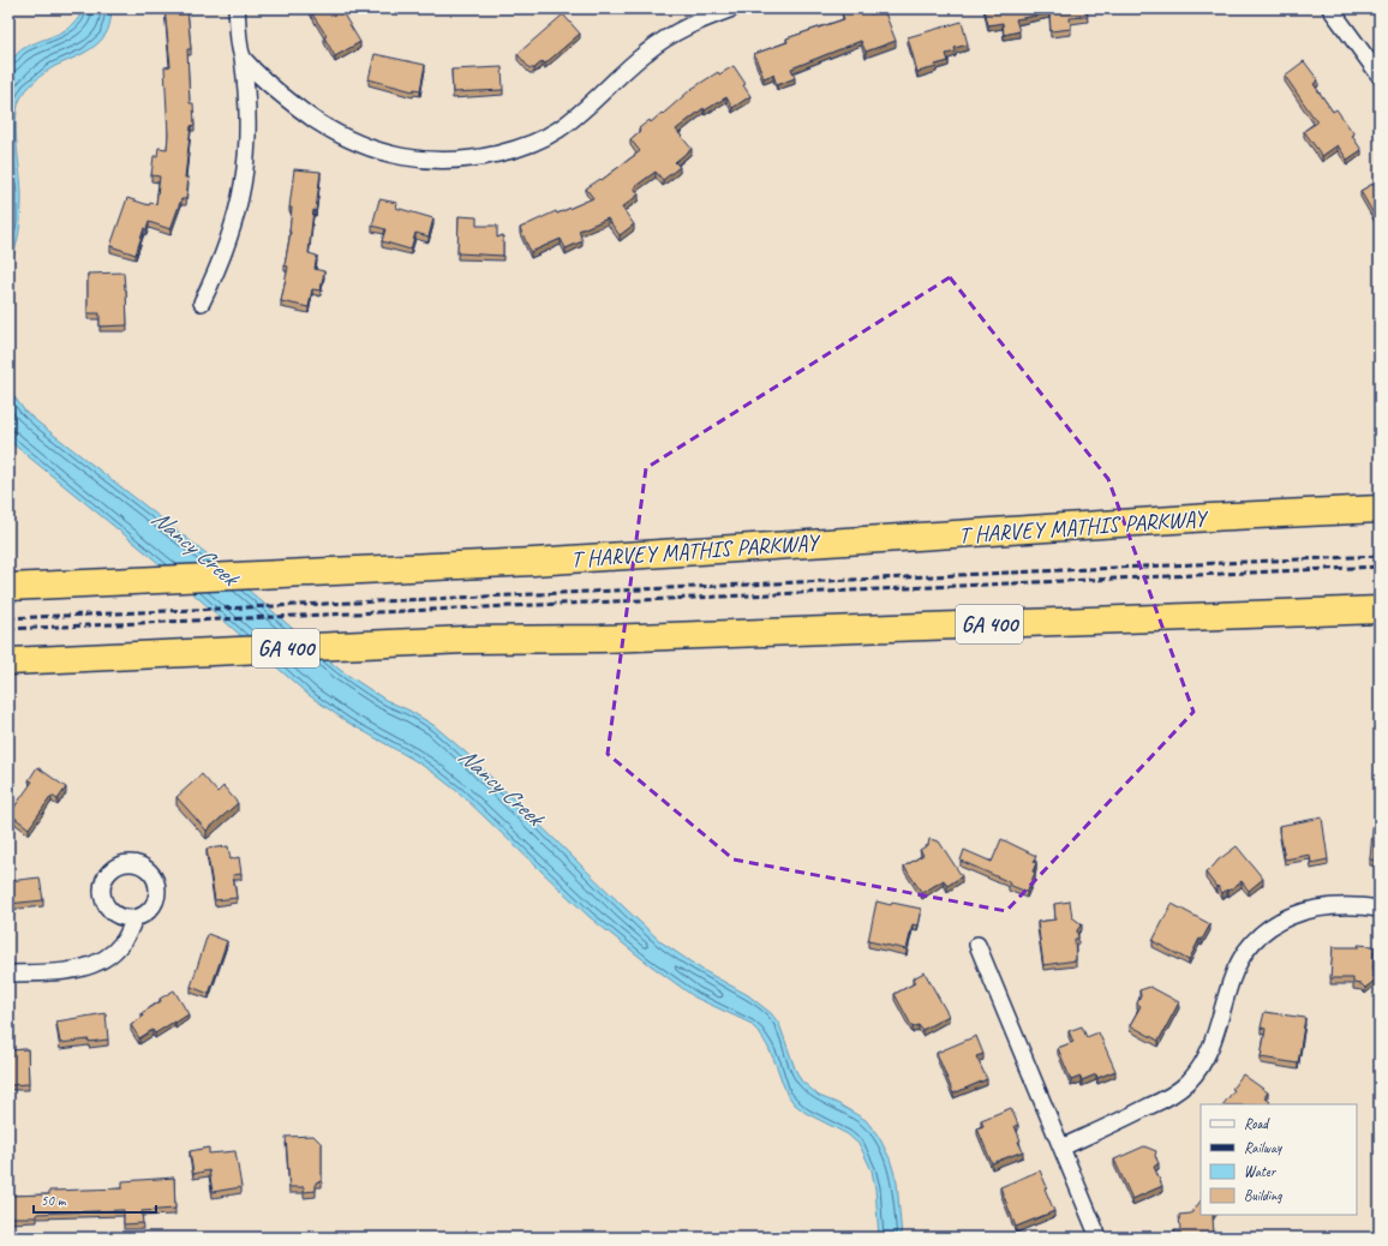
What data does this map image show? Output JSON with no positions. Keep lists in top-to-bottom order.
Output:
{
  "streets": {
    "highway": ["T HARVEY MATHIS PARKWAY", "GA 400"]
  },
  "water": ["Nancy Creek"],
  "legend": [
    "Road",
    "Railway",
    "Water",
    "Building"
  ],
  "scale_bar": "50 m"
}
